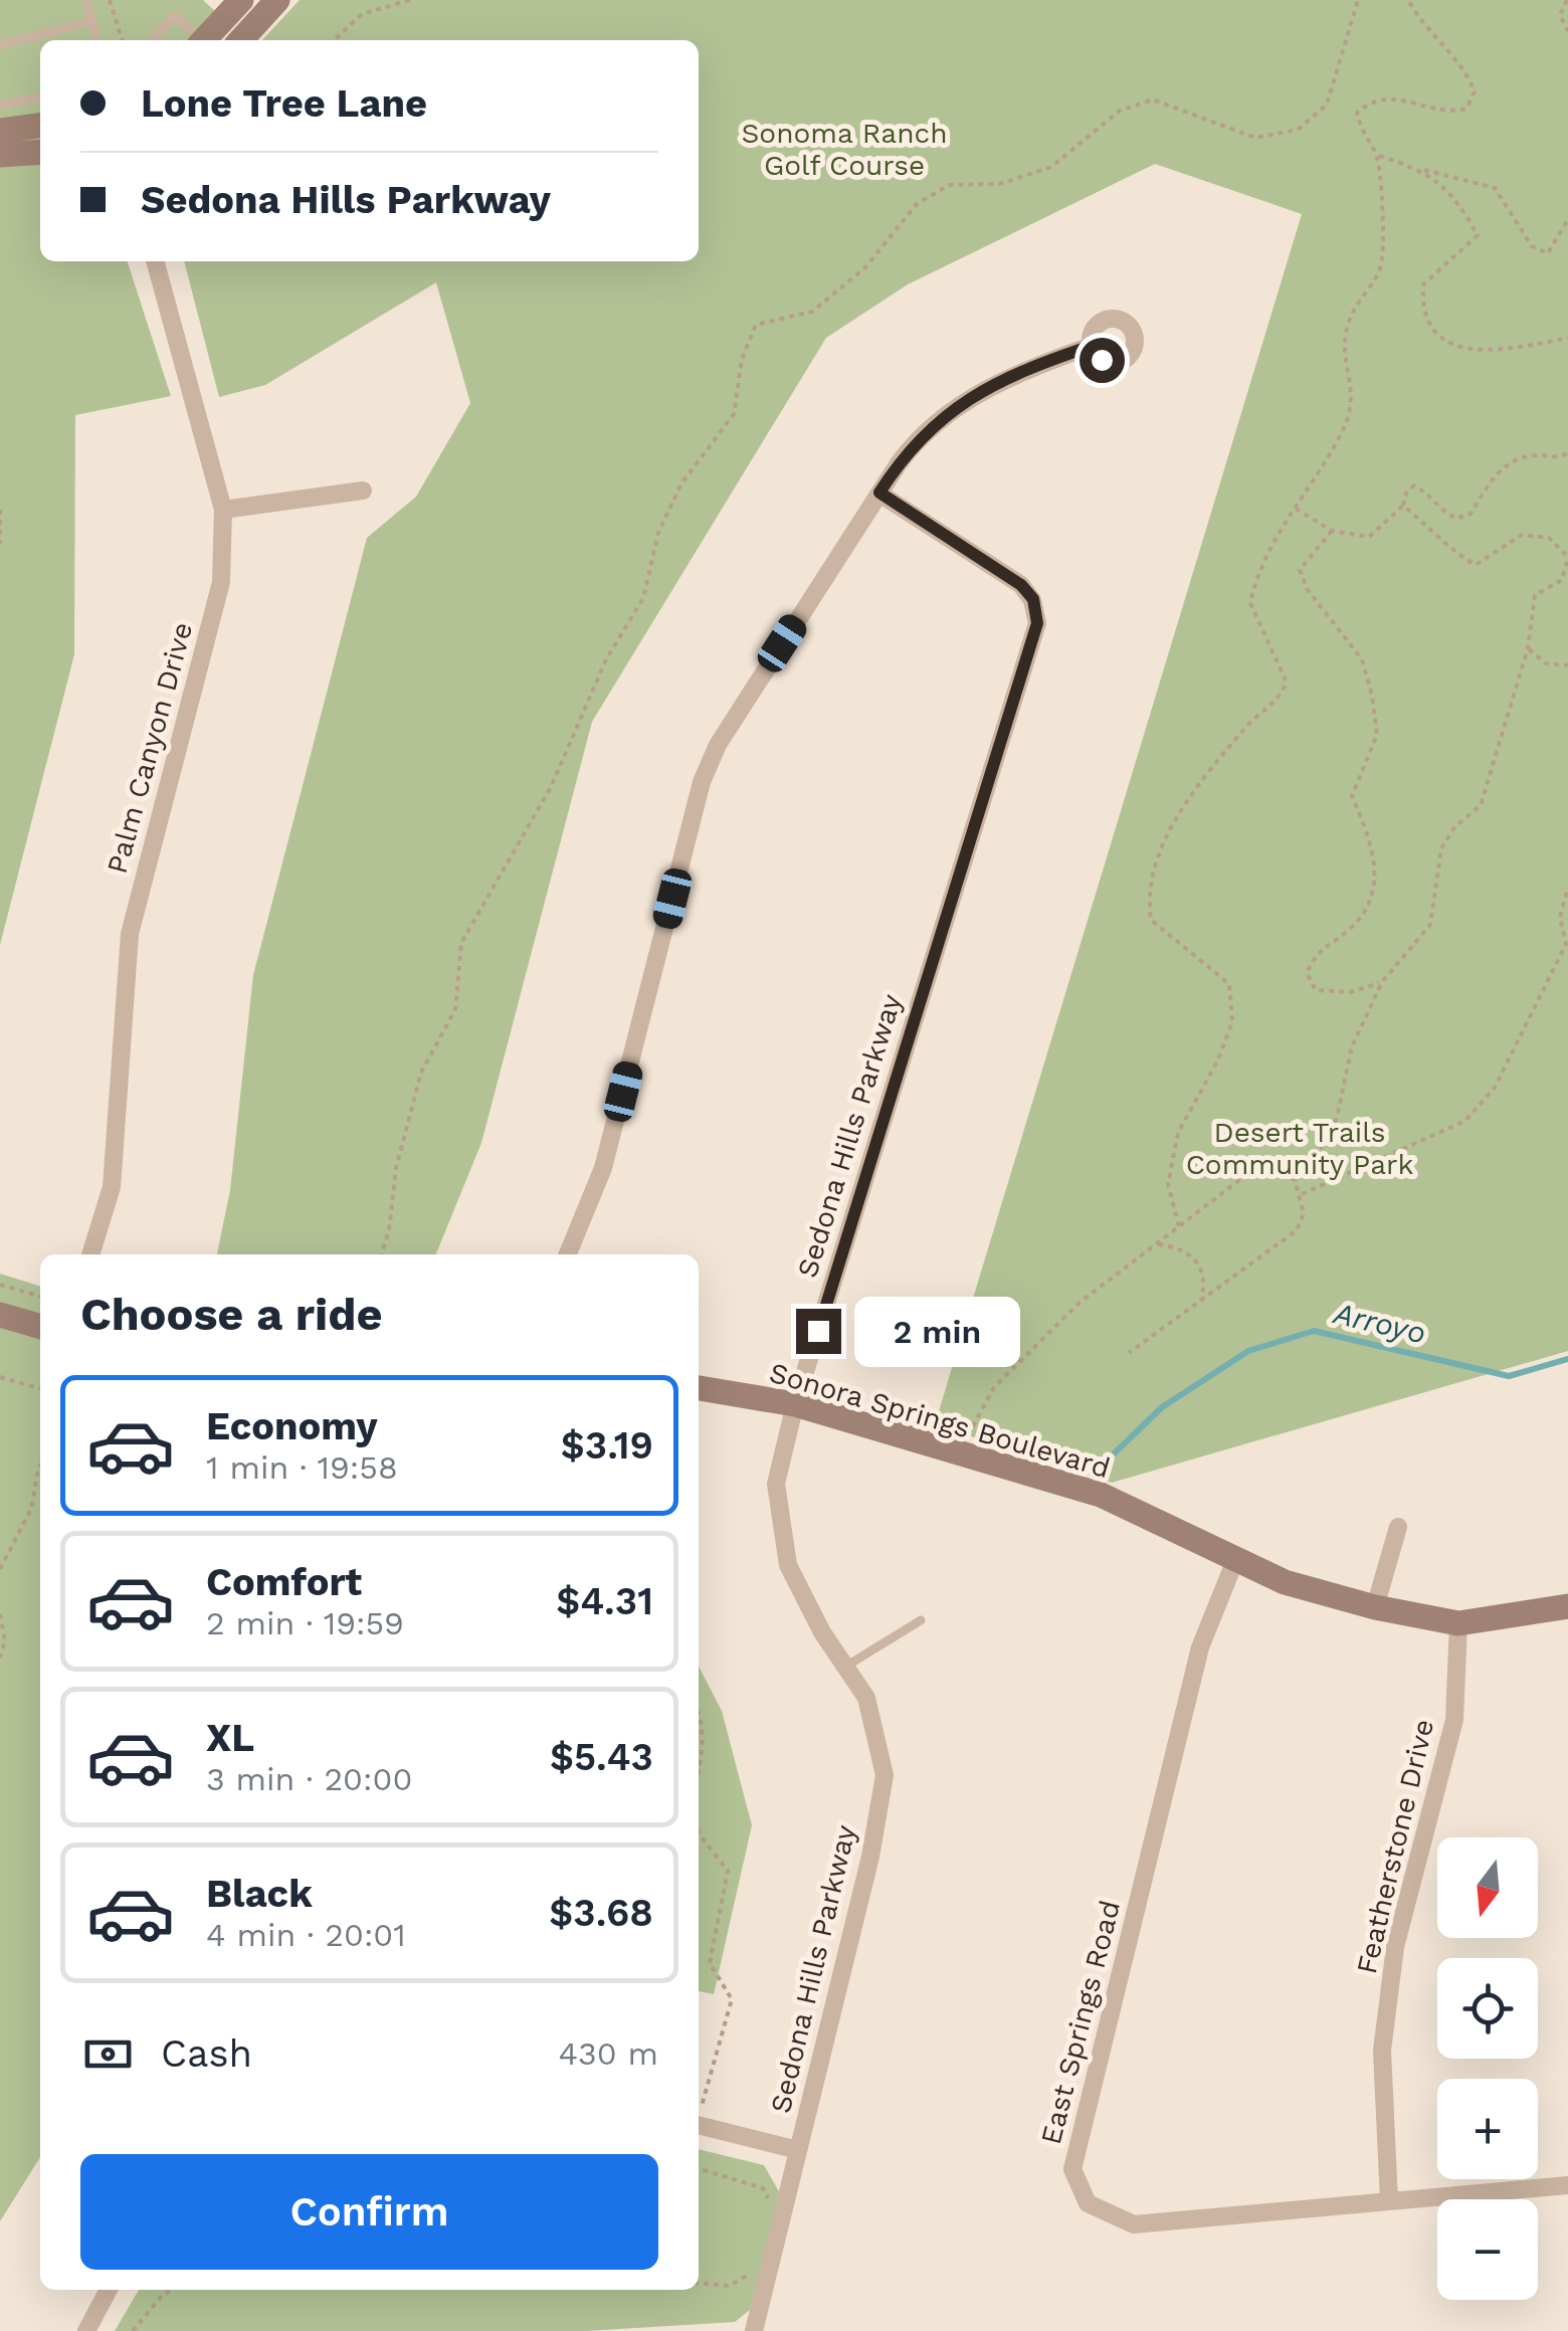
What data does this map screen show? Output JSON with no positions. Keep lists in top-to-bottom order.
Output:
{
  "streets": {
    "street": [
      "Palm Canyon Drive",
      "Sedona Hills Parkway",
      "Sonora Springs Boulevard",
      "Featherstone Drive",
      "East Springs Road"
    ]
  },
  "crossings": [
    ["Sedona Hills Parkway", "Sonora Springs Boulevard"],
    ["Sonora Springs Boulevard", "Featherstone Drive"],
    ["Sonora Springs Boulevard", "East Springs Road"],
    ["Featherstone Drive", "East Springs Road"]
  ],
  "water": ["Arroyo"],
  "parks": ["Sonoma Ranch Golf Course", "Desert Trails Community Park"],
  "north": "bottom",
  "page": {
    "banner": ["Lone Tree Lane", "Sedona Hills Parkway"],
    "heading": "Choose a ride",
    "bubble": "2 min",
    "list": [
      {
        "name": "Economy",
        "note": "1 min · 19:58",
        "value": "$3.19"
      },
      {
        "name": "Comfort",
        "note": "2 min · 19:59",
        "value": "$4.31"
      },
      {
        "name": "XL",
        "note": "3 min · 20:00",
        "value": "$5.43"
      },
      {
        "name": "Black",
        "note": "4 min · 20:01",
        "value": "$3.68"
      }
    ],
    "map_buttons": ["+", "−"],
    "pay": ["Cash", "430 m"],
    "buttons": "Confirm"
  }
}
